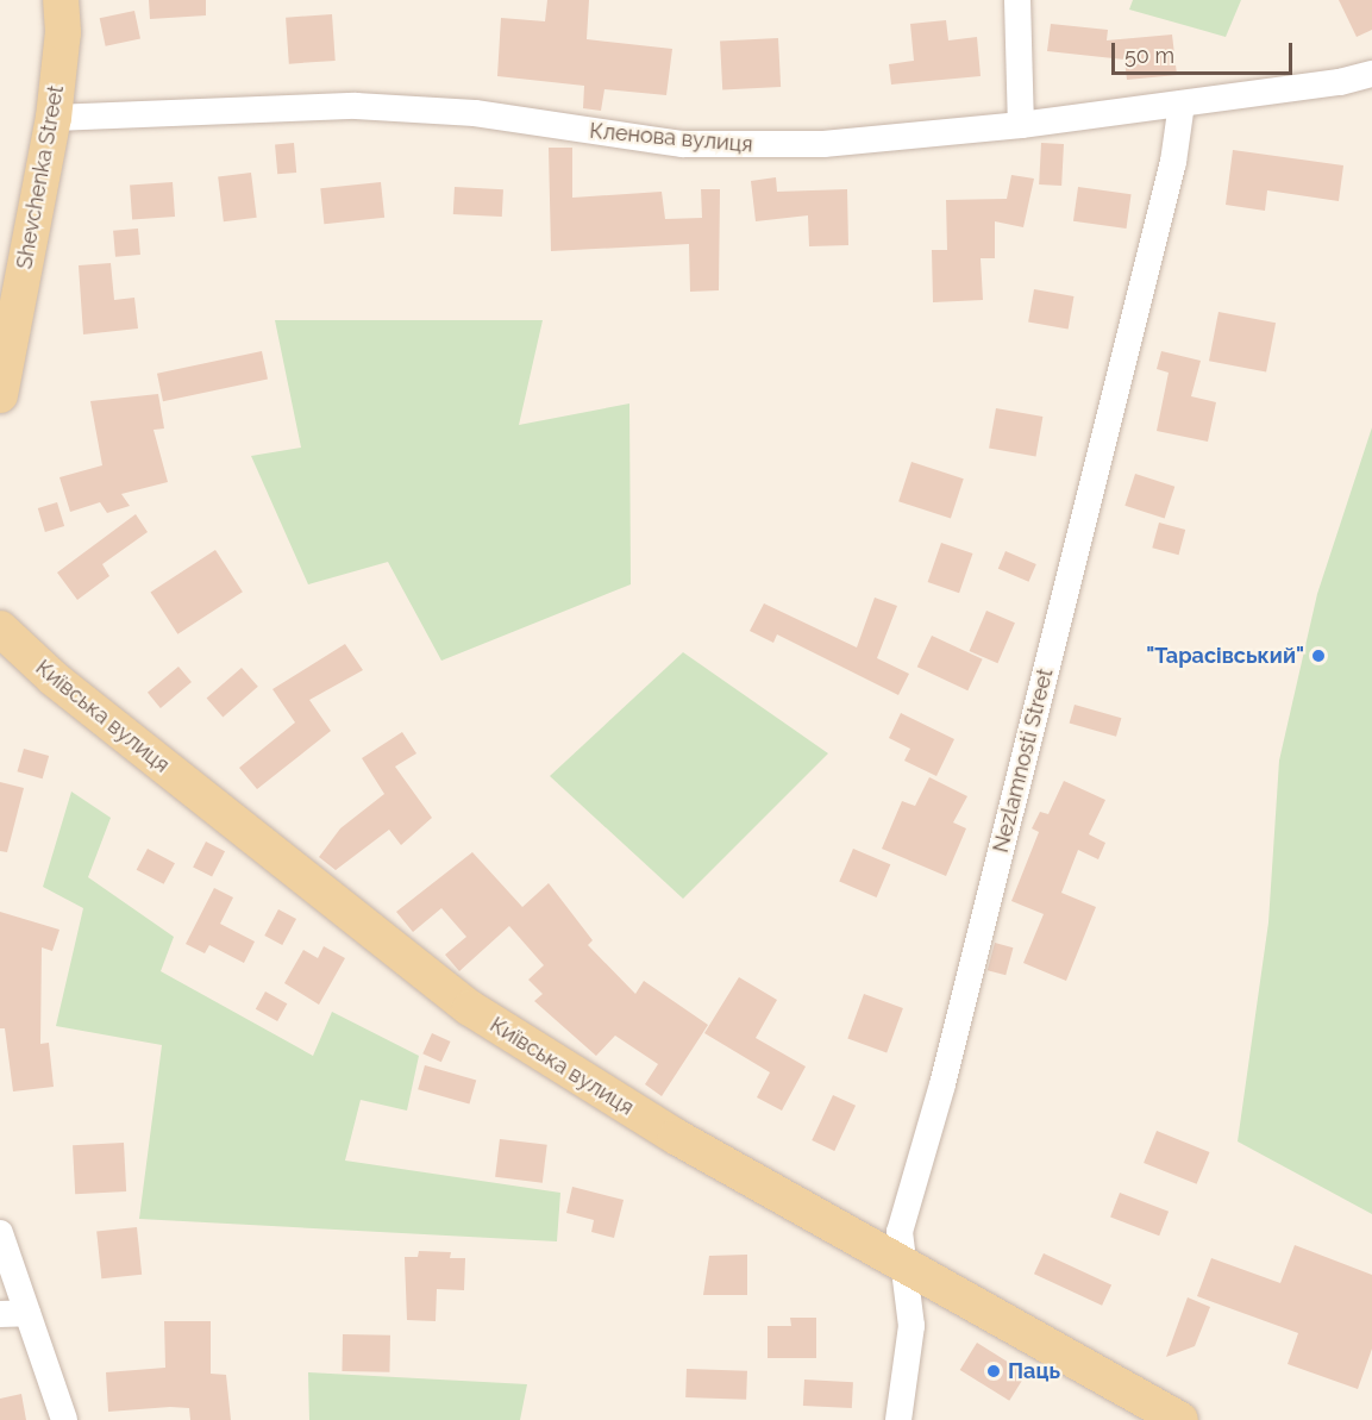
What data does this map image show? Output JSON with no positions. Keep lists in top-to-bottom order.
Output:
{
  "streets": {
    "main road": ["Shevchenka Street", "Київська вулиця"],
    "street": ["Кленова вулиця", "Nezlamnosti Street"]
  },
  "crossings": [
    ["Кленова вулиця", "Shevchenka Street"],
    ["Кленова вулиця", "Nezlamnosti Street"],
    ["Київська вулиця", "Nezlamnosti Street"]
  ],
  "places": ["\"Тарасівський\"", "Паць"],
  "scale_bar": "50 m"
}
